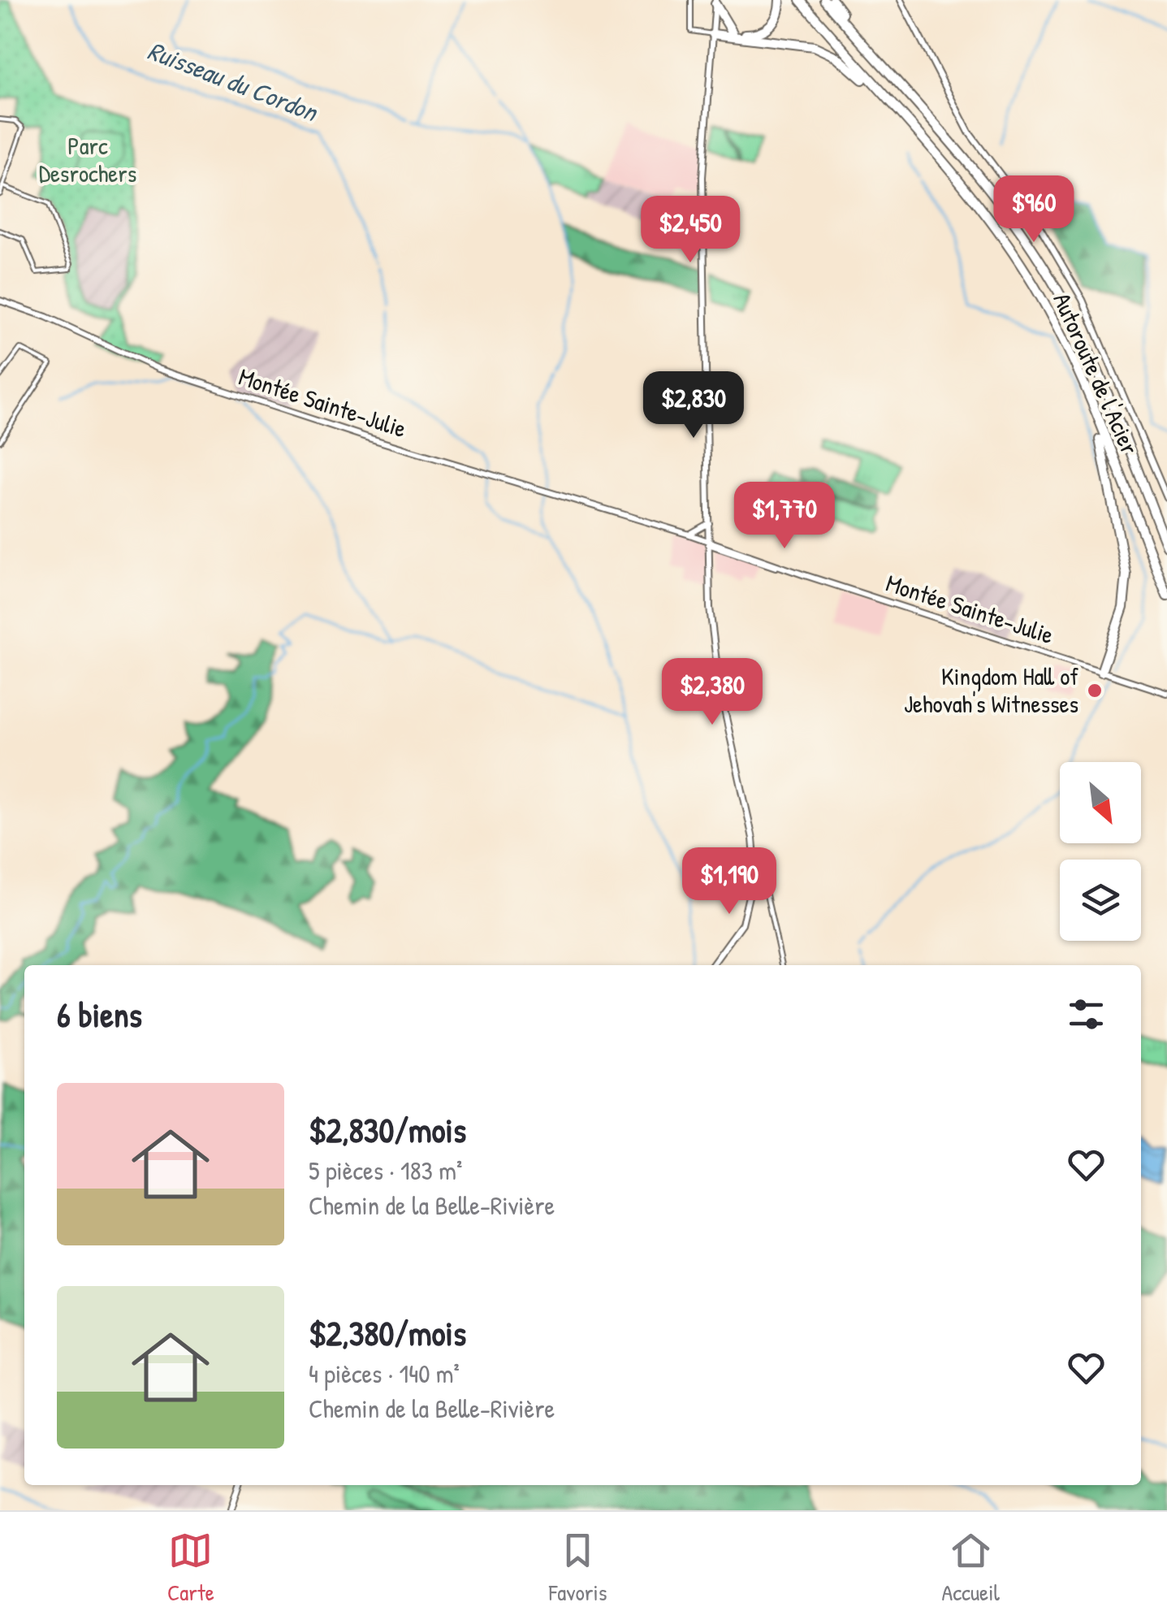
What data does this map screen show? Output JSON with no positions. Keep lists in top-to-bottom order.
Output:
{
  "streets": {
    "highway": ["Autoroute de l'Acier"],
    "street": ["Montée Sainte-Julie"]
  },
  "water": ["Ruisseau du Cordon"],
  "parks": ["Parc Desrochers"],
  "places": ["Kingdom Hall of Jehovah's Witnesses"],
  "north": "bottom right",
  "page": {
    "price": [
      "$960",
      "$2,450",
      "$2,830",
      "$1,770",
      "$2,380",
      "$1,190"
    ],
    "heading": "6 biens",
    "list": [
      {
        "name": "$2,830/mois",
        "note": "5 pièces · 183 m² · Chemin de la Belle-Rivière"
      },
      {
        "name": "$2,380/mois",
        "note": "4 pièces · 140 m² · Chemin de la Belle-Rivière"
      }
    ],
    "tabs": ["Carte", "Favoris", "Accueil"]
  }
}
